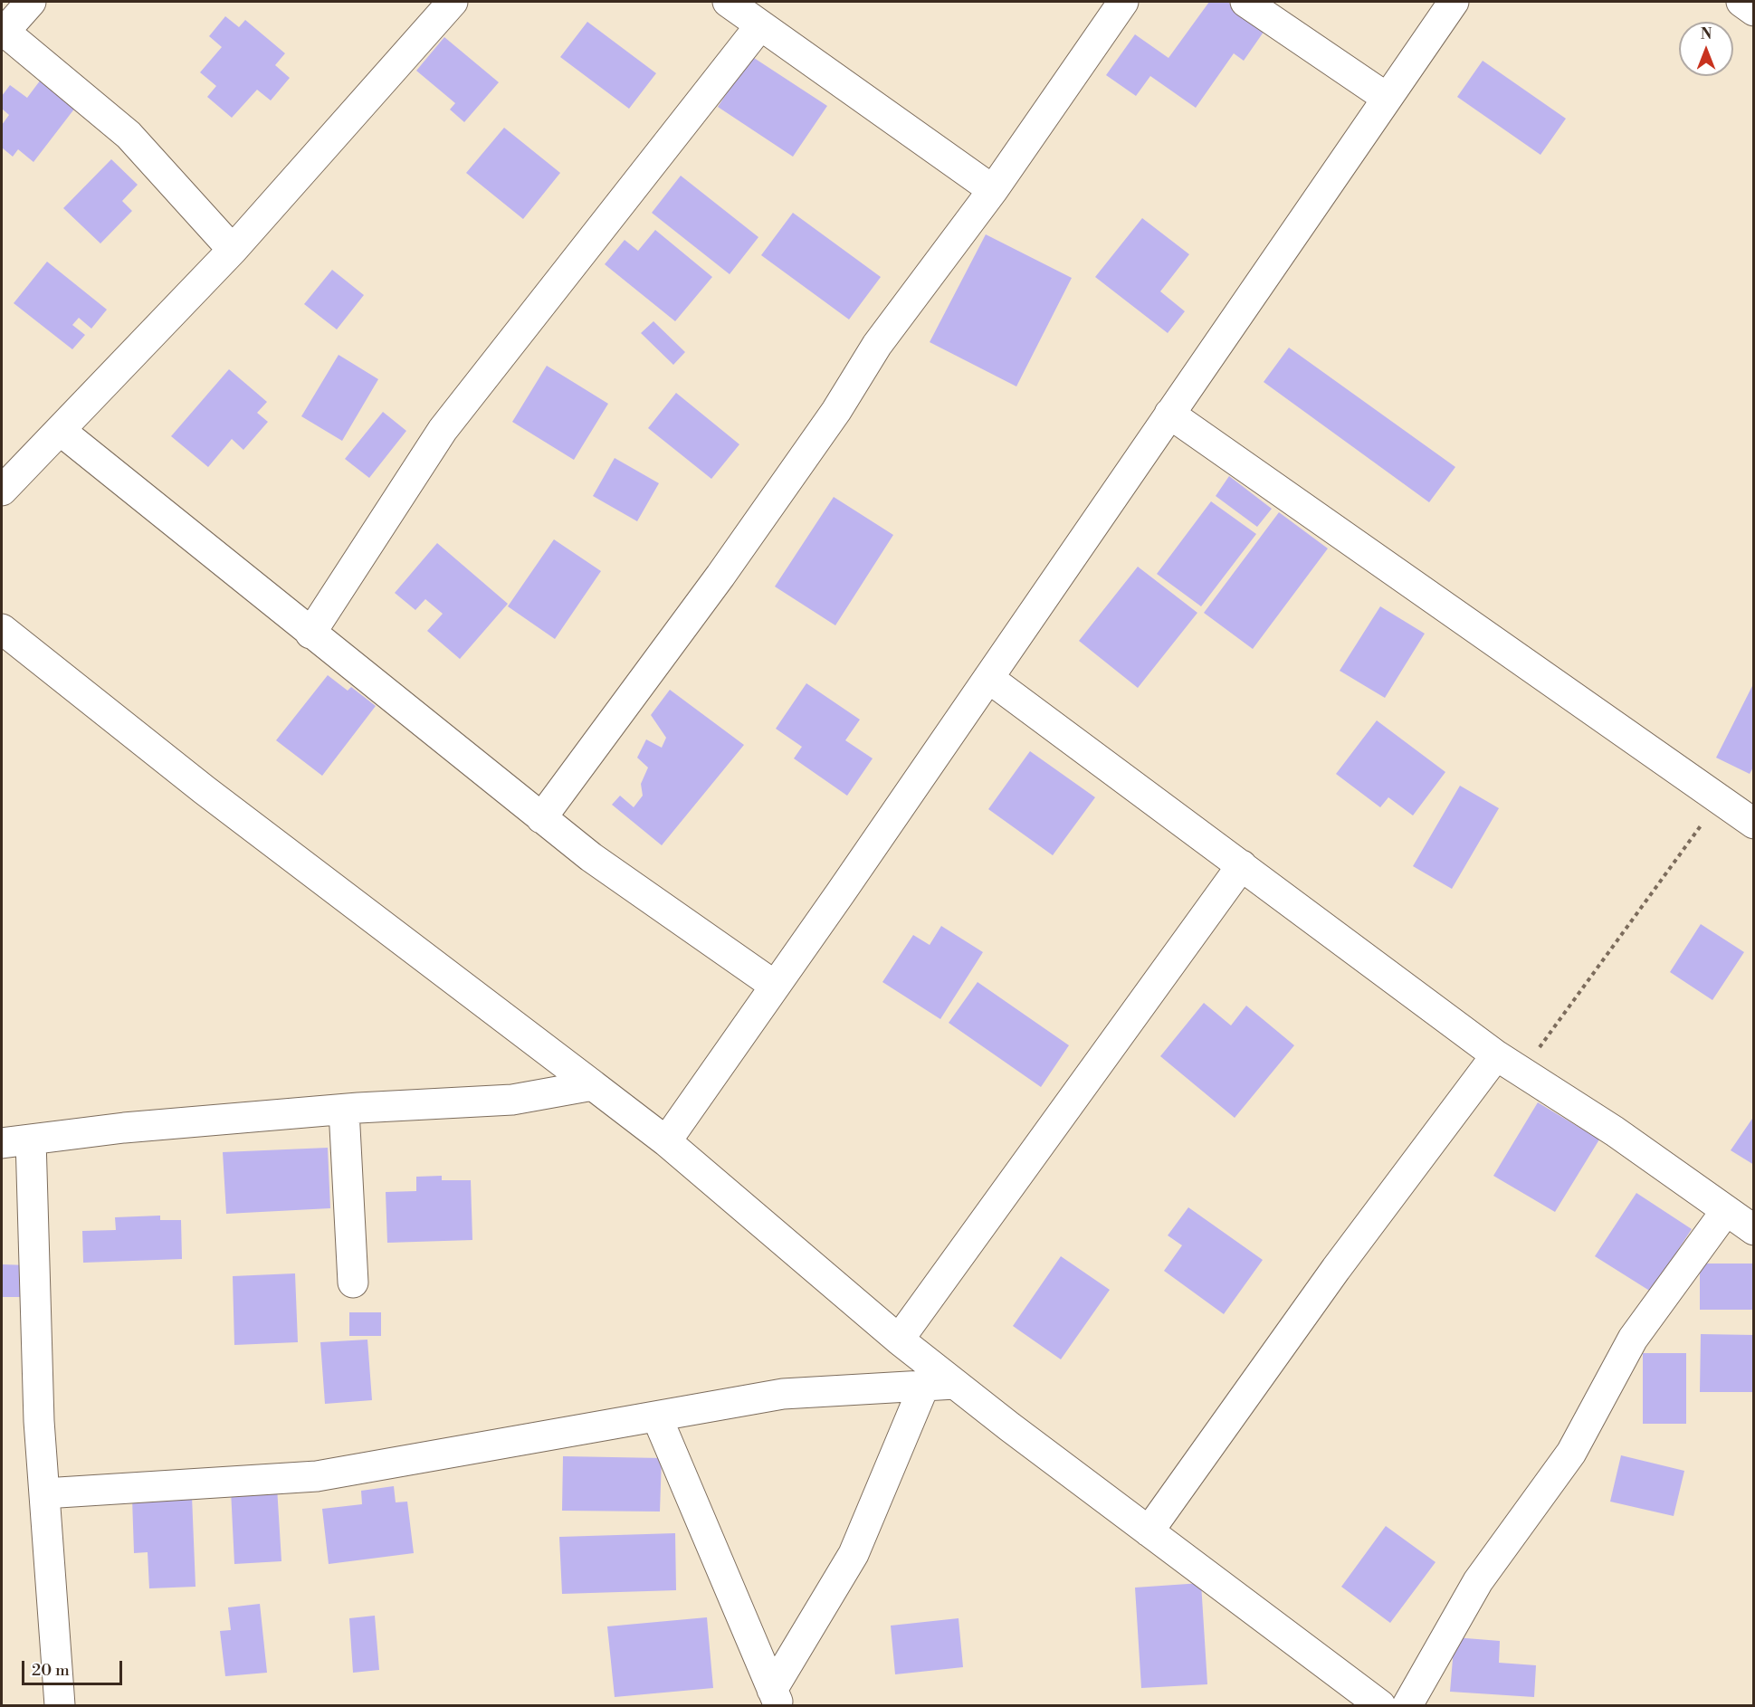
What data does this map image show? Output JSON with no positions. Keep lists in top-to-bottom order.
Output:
{
  "scale_bar": "20 m",
  "north": "top"
}
